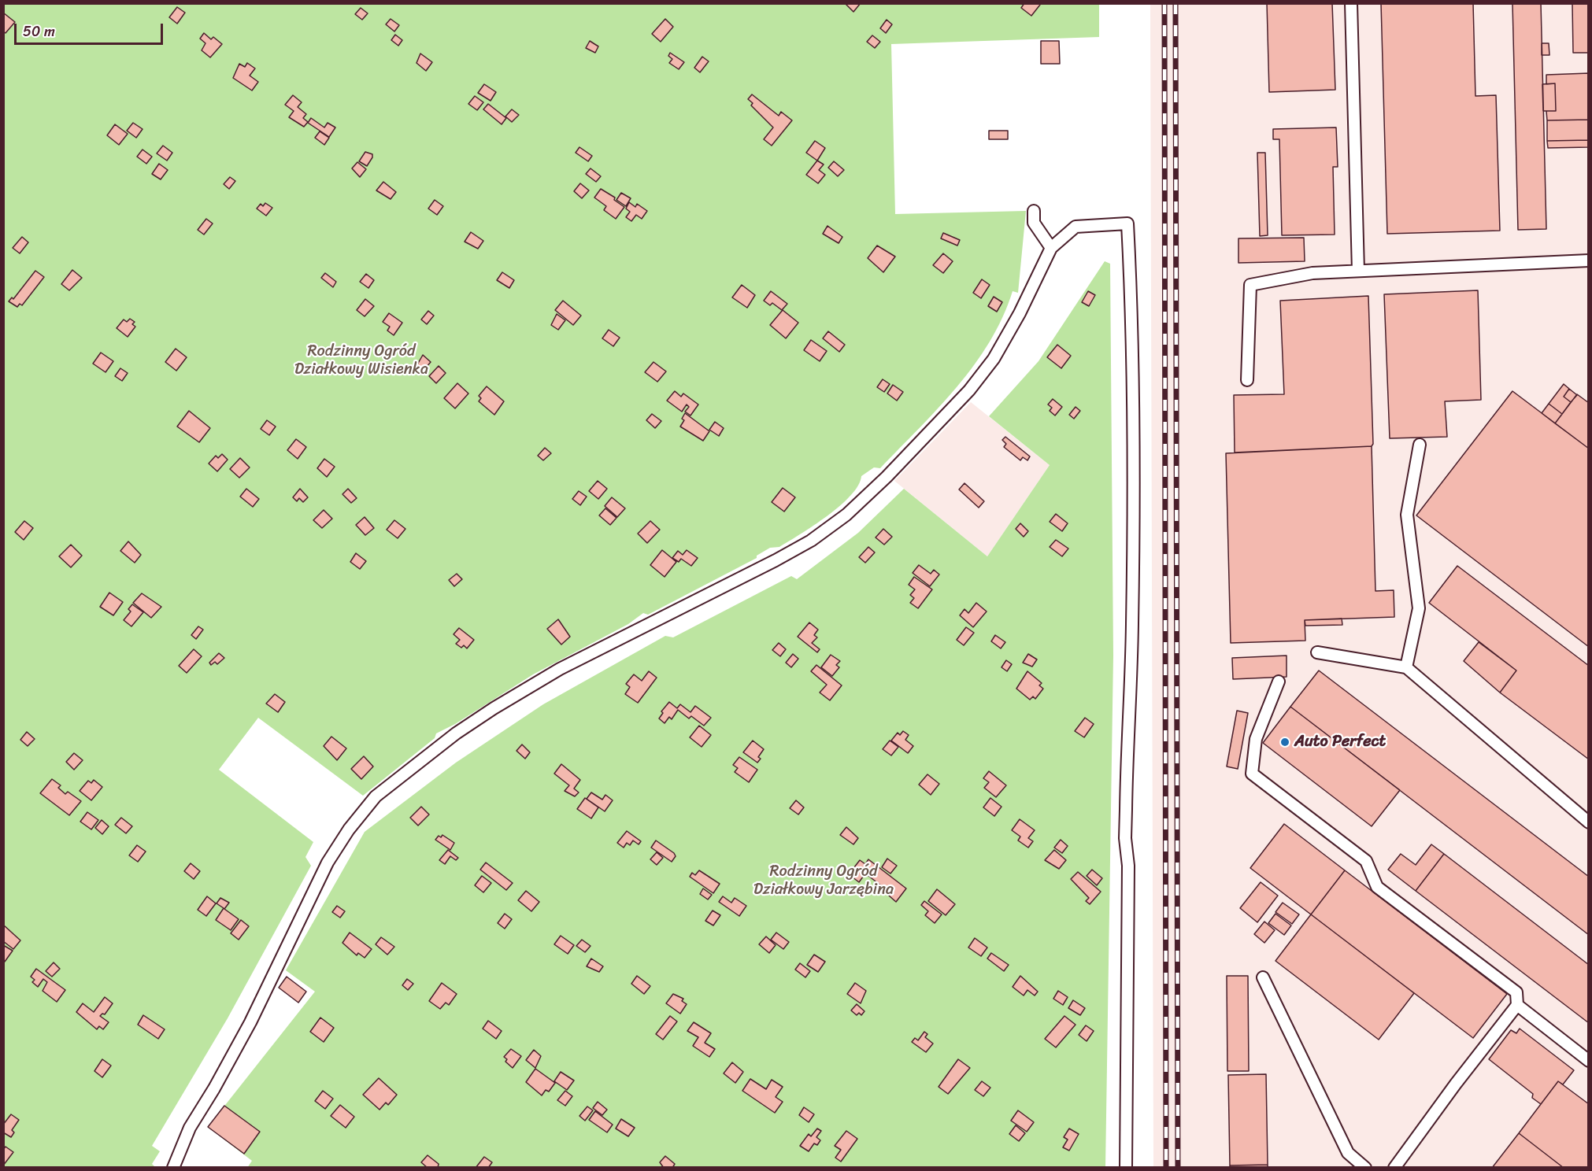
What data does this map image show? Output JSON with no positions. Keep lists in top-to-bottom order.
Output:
{
  "parks": ["Rodzinny Ogród Działkowy Wisienka", "Rodzinny Ogród Działkowy Jarzębina"],
  "places": ["Auto Perfect"],
  "scale_bar": "50 m"
}
